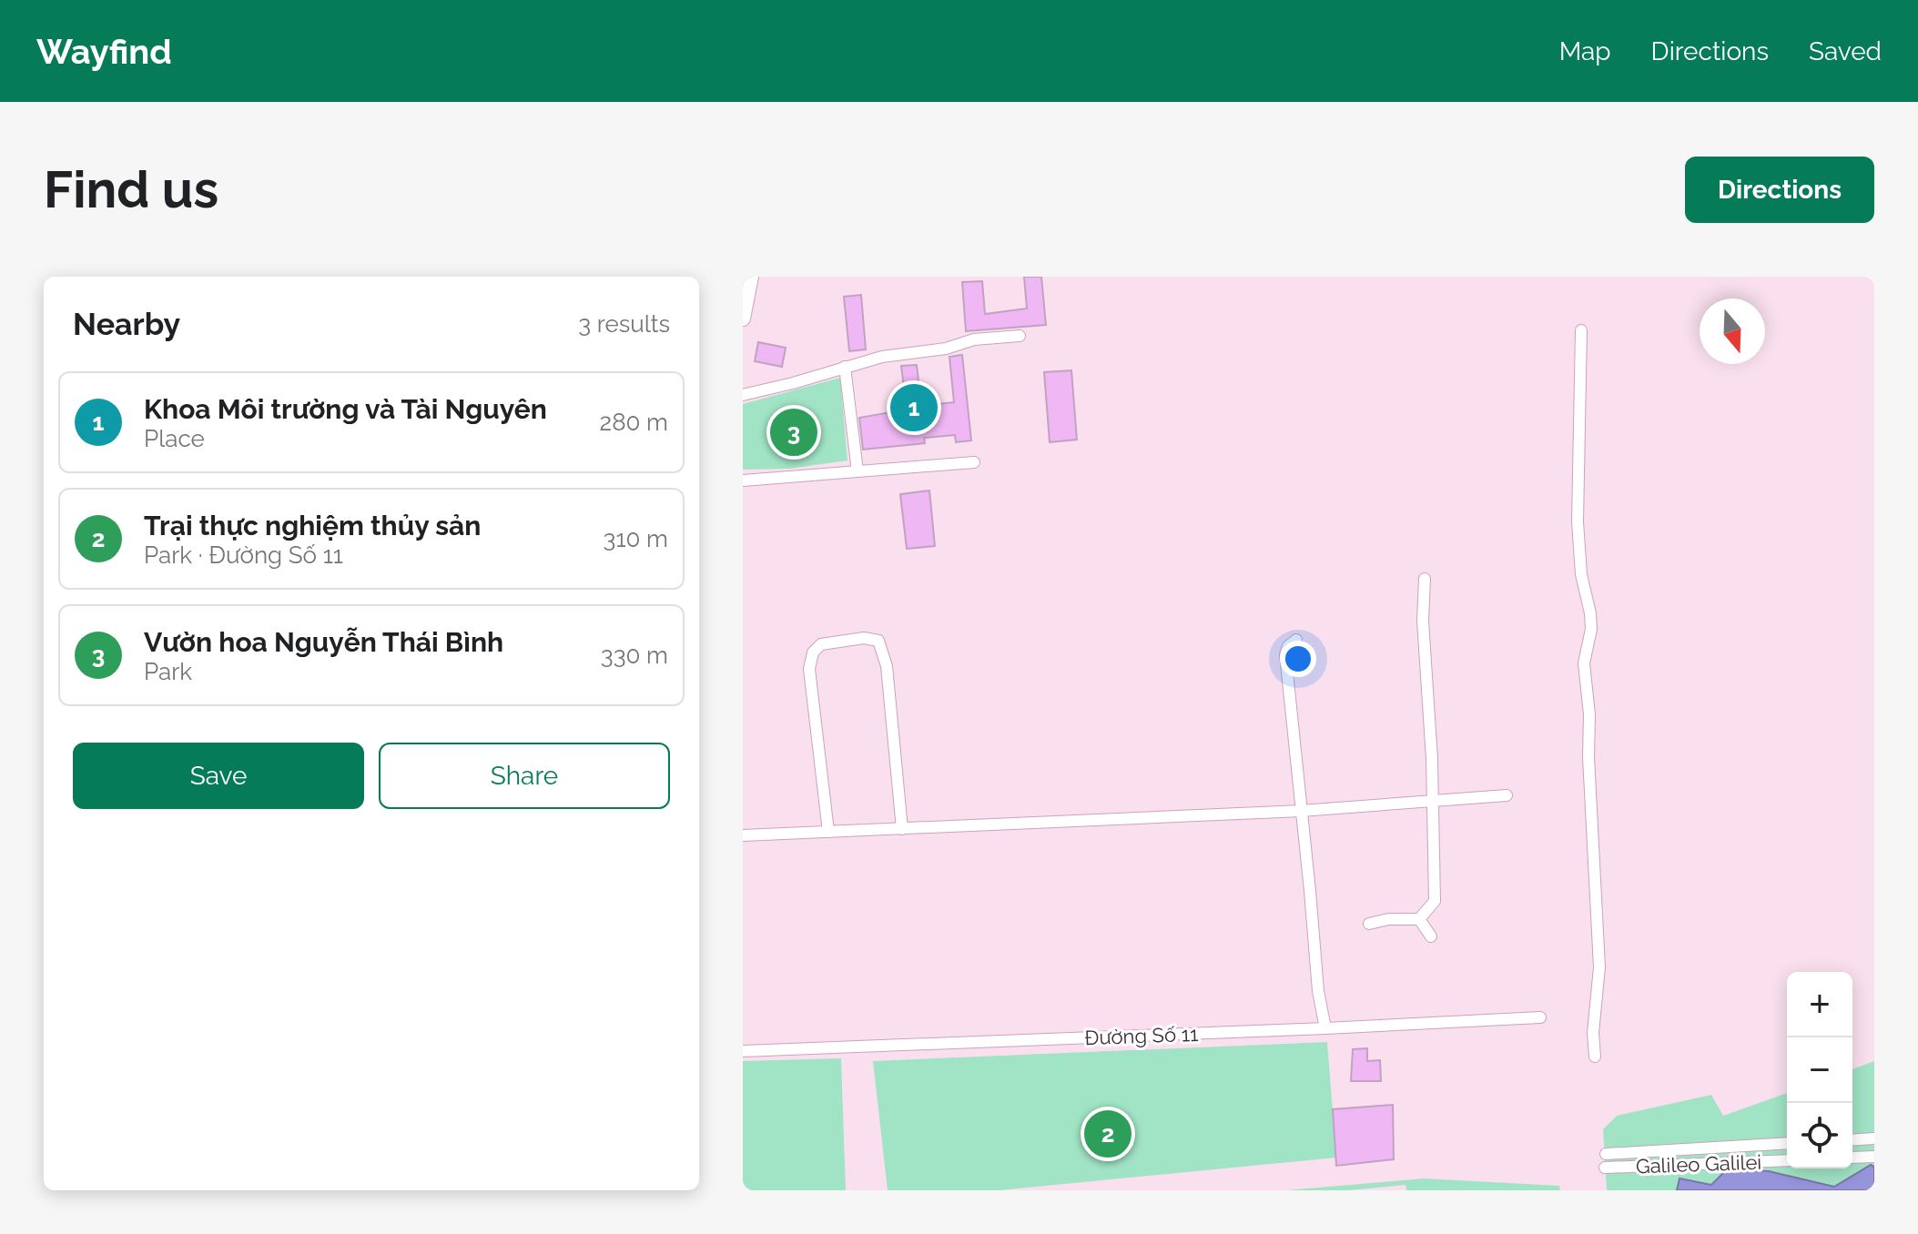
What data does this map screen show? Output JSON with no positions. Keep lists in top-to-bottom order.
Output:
{
  "streets": {
    "street": ["Đường Số 11", "Galileo Galilei"]
  },
  "north": "bottom",
  "page": {
    "header": "Wayfind",
    "nav": ["Map", "Directions", "Saved"],
    "buttons": [
      "Directions",
      ["Save", "Share"]
    ],
    "title": "Find us",
    "heading": ["Nearby", "3 results"],
    "list": [
      {
        "mark": "1",
        "name": "Khoa Môi trường và Tài Nguyên",
        "note": "Place",
        "value": "280 m"
      },
      {
        "mark": "2",
        "name": "Trại thực nghiệm thủy sản",
        "note": "Park · Đường Số 11",
        "value": "310 m"
      },
      {
        "mark": "3",
        "name": "Vườn hoa Nguyễn Thái Bình",
        "note": "Park",
        "value": "330 m"
      }
    ],
    "pins": ["1", "3", "2"],
    "map_buttons": ["+", "−"]
  }
}
